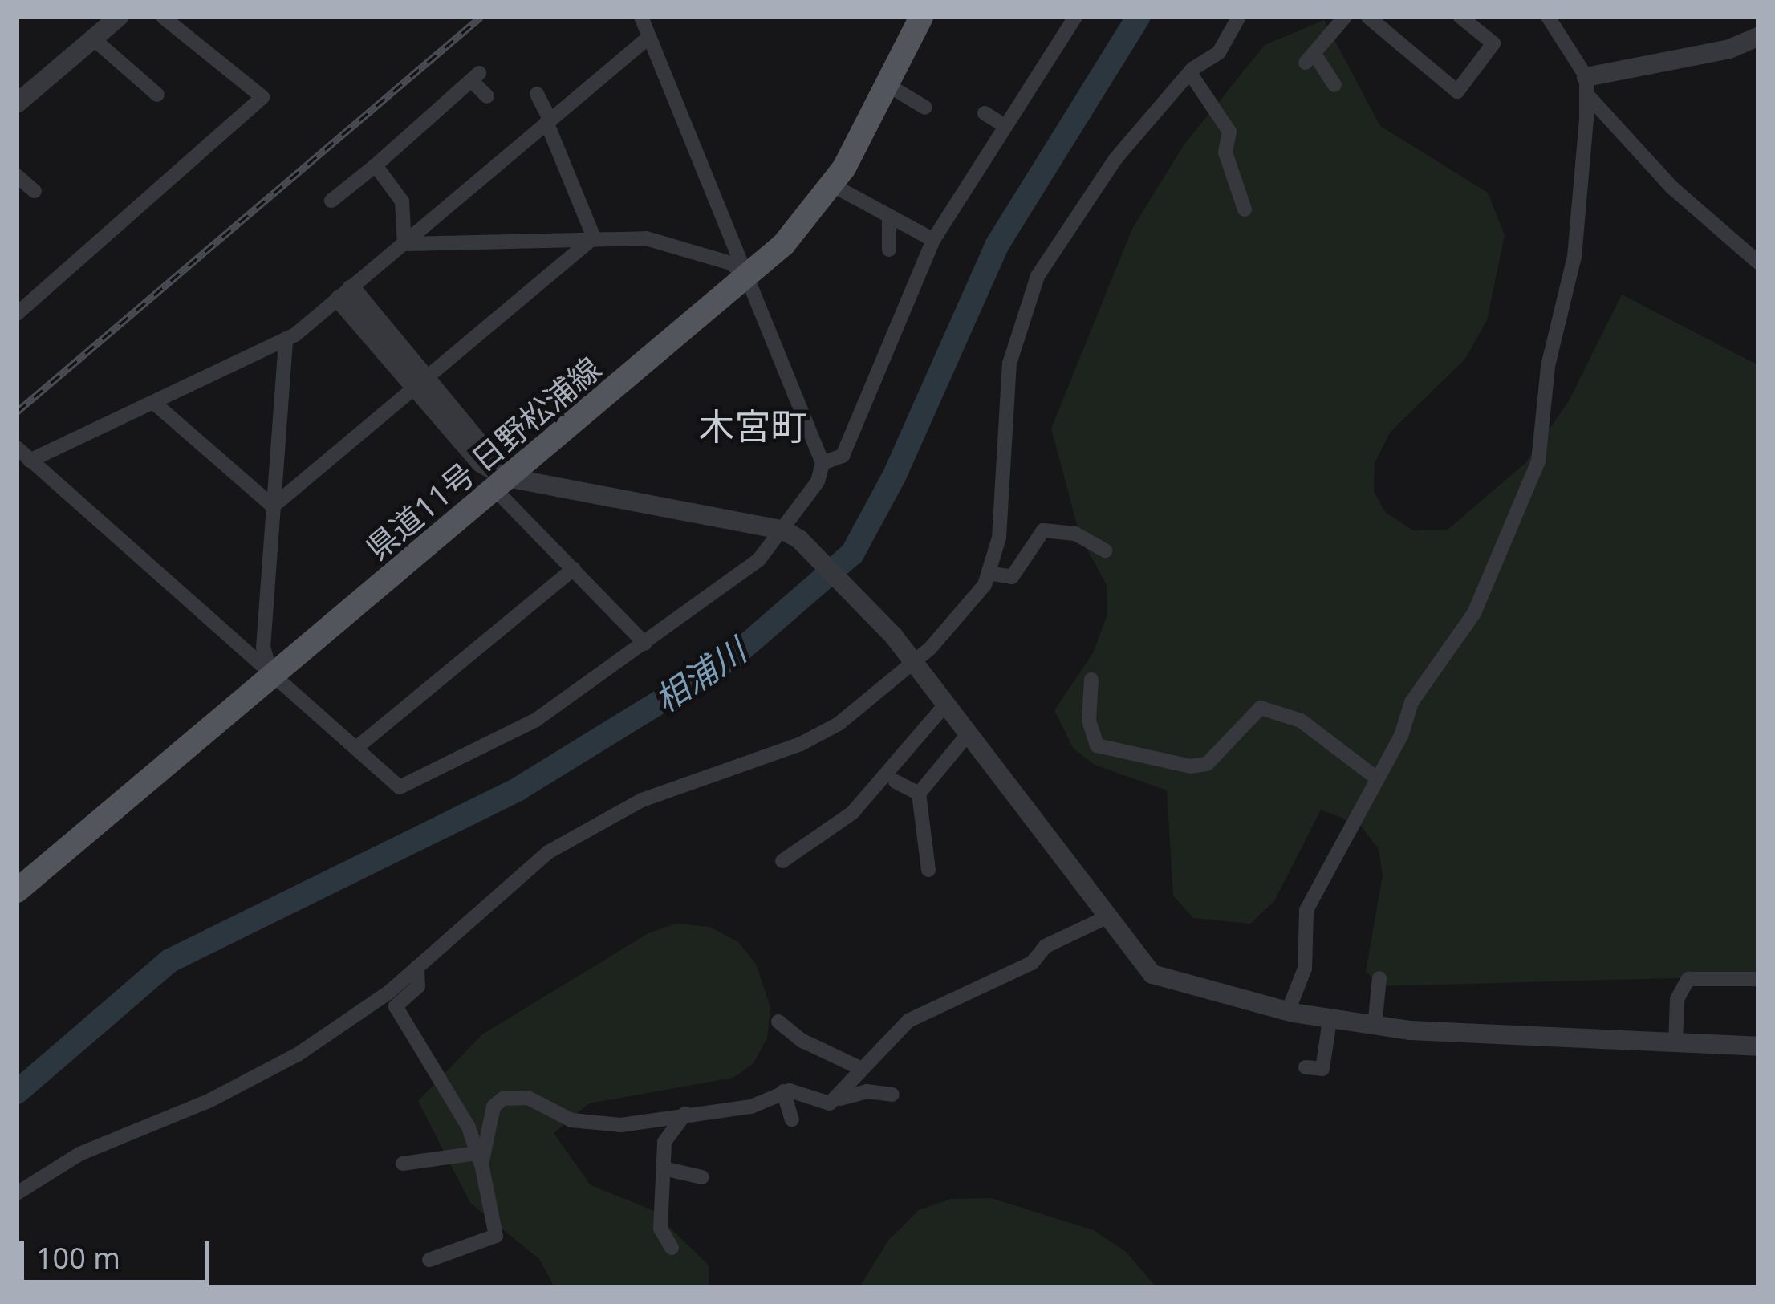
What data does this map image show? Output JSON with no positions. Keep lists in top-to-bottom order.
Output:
{
  "streets": {
    "main road": ["県道11号 日野松浦線"]
  },
  "districts": ["木宮町"],
  "water": ["相浦川"],
  "scale_bar": "100 m"
}
